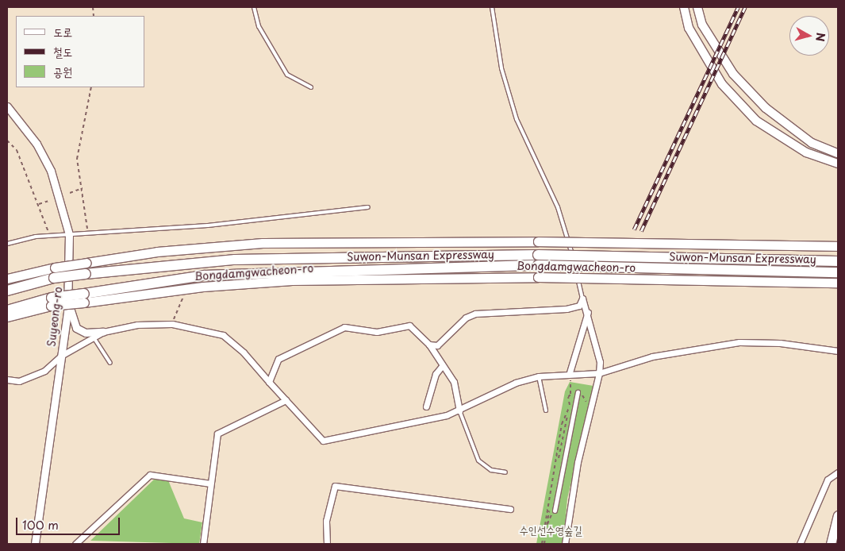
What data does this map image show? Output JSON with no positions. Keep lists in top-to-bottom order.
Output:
{
  "streets": {
    "highway": ["Suwon-Munsan Expressway"],
    "main road": ["Bongdamgwacheon-ro"],
    "street": ["Suyeong-ro"]
  },
  "crossings": [
    ["Suwon-Munsan Expressway", "Bongdamgwacheon-ro"]
  ],
  "parks": ["수인선수영숲길"],
  "legend": ["도로", "철도", "공원"],
  "scale_bar": "100 m",
  "north": "right"
}
